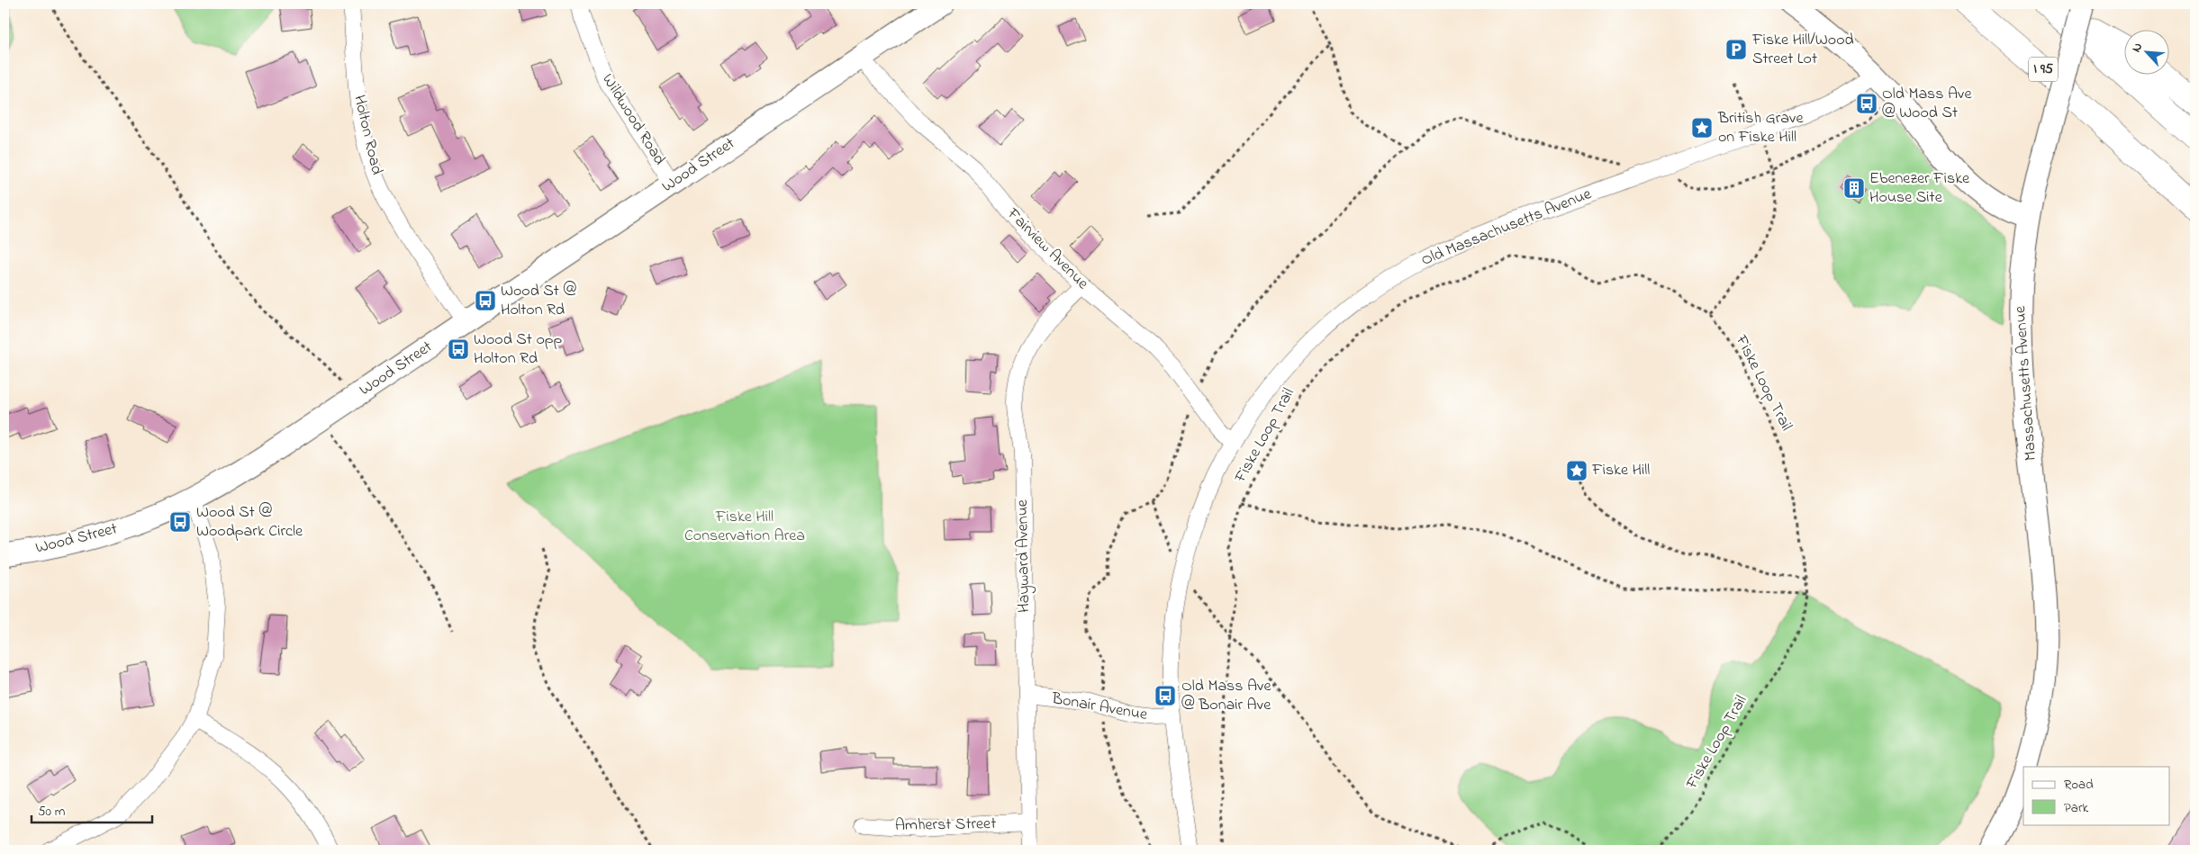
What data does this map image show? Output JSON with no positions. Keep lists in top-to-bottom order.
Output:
{
  "streets": {
    "highway": ["I 95"],
    "street": [
      "Wildwood Road",
      "Holton Road",
      "Wood Street",
      "Old Massachusetts Avenue",
      "Fairview Avenue",
      "Massachusetts Avenue",
      "Hayward Avenue",
      "Bonair Avenue",
      "Amherst Street"
    ],
    "path": ["Fiske Loop Trail"]
  },
  "crossings": [
    ["Wildwood Road", "Wood Street"],
    ["Holton Road", "Wood Street"],
    ["Wood Street", "Fairview Avenue"],
    ["Old Massachusetts Avenue", "Fairview Avenue"],
    ["Old Massachusetts Avenue", "Bonair Avenue"],
    ["Fairview Avenue", "Hayward Avenue"],
    ["Hayward Avenue", "Bonair Avenue"],
    ["Hayward Avenue", "Amherst Street"]
  ],
  "parks": ["Fiske Hill Conservation Area"],
  "places": {
    "parking": ["Fiske Hill/Wood Street Lot"],
    "bus stop": [
      "Old Mass Ave @ Wood St",
      "Wood St @ Holton Rd",
      "Wood St opp Holton Rd",
      "Wood St @ Woodpark Circle",
      "Old Mass Ave @ Bonair Ave"
    ],
    "place": ["British Grave on Fiske Hill", "Fiske Hill"],
    "building": ["Ebenezer Fiske House Site"]
  },
  "legend": ["Road", "Park"],
  "scale_bar": "50 m",
  "north": "top left"
}
